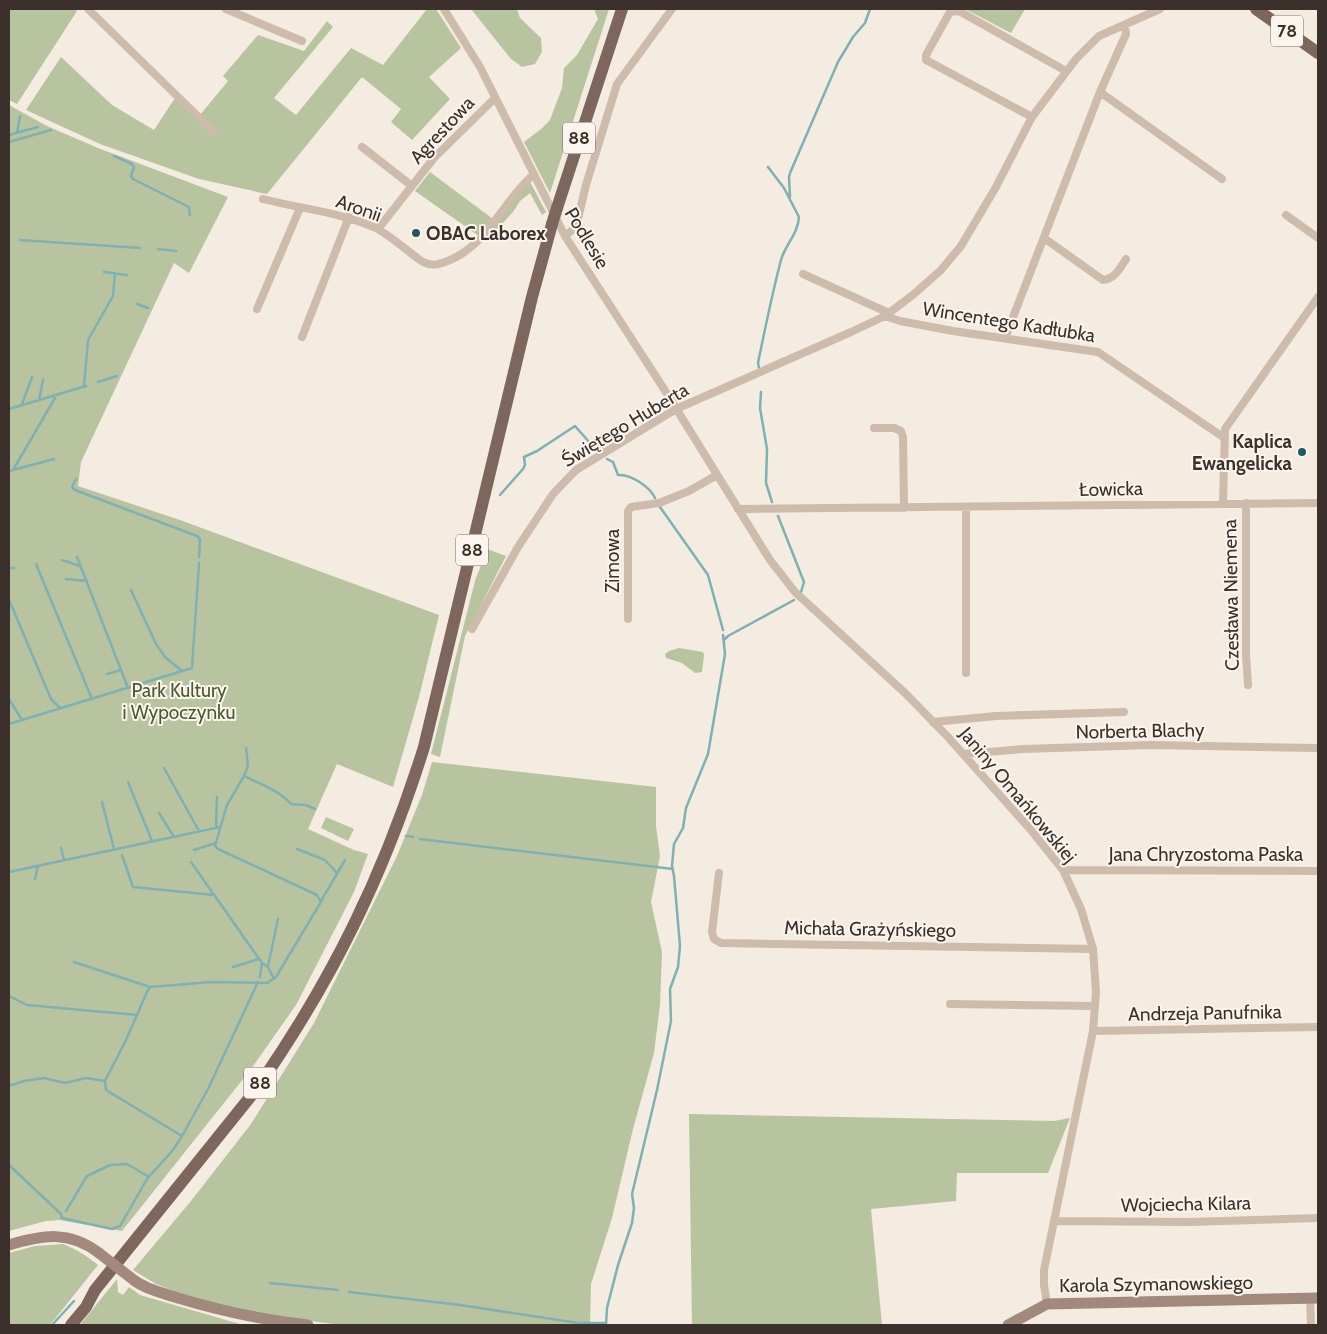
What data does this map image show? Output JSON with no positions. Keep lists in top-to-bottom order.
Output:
{
  "streets": {
    "main road": ["78", "88"],
    "street": [
      "Agrestowa",
      "Aronii",
      "Podlesie",
      "Wincentego Kadłubka",
      "Świętego Huberta",
      "Łowicka",
      "Zimowa",
      "Czesława Niemena",
      "Norberta Blachy",
      "Janiny Omańkowskiej",
      "Jana Chryzostoma Paska",
      "Michała Grażyńskiego",
      "Andrzeja Panufnika",
      "Wojciecha Kilara",
      "Karola Szymanowskiego"
    ]
  },
  "crossings": [
    ["Agrestowa", "Aronii"],
    ["Agrestowa", "Podlesie"],
    ["Aronii", "Podlesie"],
    ["Podlesie", "Świętego Huberta"],
    ["Podlesie", "Zimowa"],
    ["Podlesie", "Janiny Omańkowskiej"],
    ["Wincentego Kadłubka", "Świętego Huberta"],
    ["Łowicka", "Czesława Niemena"],
    ["Łowicka", "Janiny Omańkowskiej"],
    ["Zimowa", "Janiny Omańkowskiej"],
    ["Norberta Blachy", "Janiny Omańkowskiej"],
    ["Janiny Omańkowskiej", "Jana Chryzostoma Paska"],
    ["Janiny Omańkowskiej", "Michała Grażyńskiego"],
    ["Janiny Omańkowskiej", "Andrzeja Panufnika"],
    ["Janiny Omańkowskiej", "Wojciecha Kilara"],
    ["Janiny Omańkowskiej", "Karola Szymanowskiego"]
  ],
  "parks": ["Park Kultury i Wypoczynku"],
  "places": ["OBAC Laborex", "Kaplica Ewangelicka"]
}
